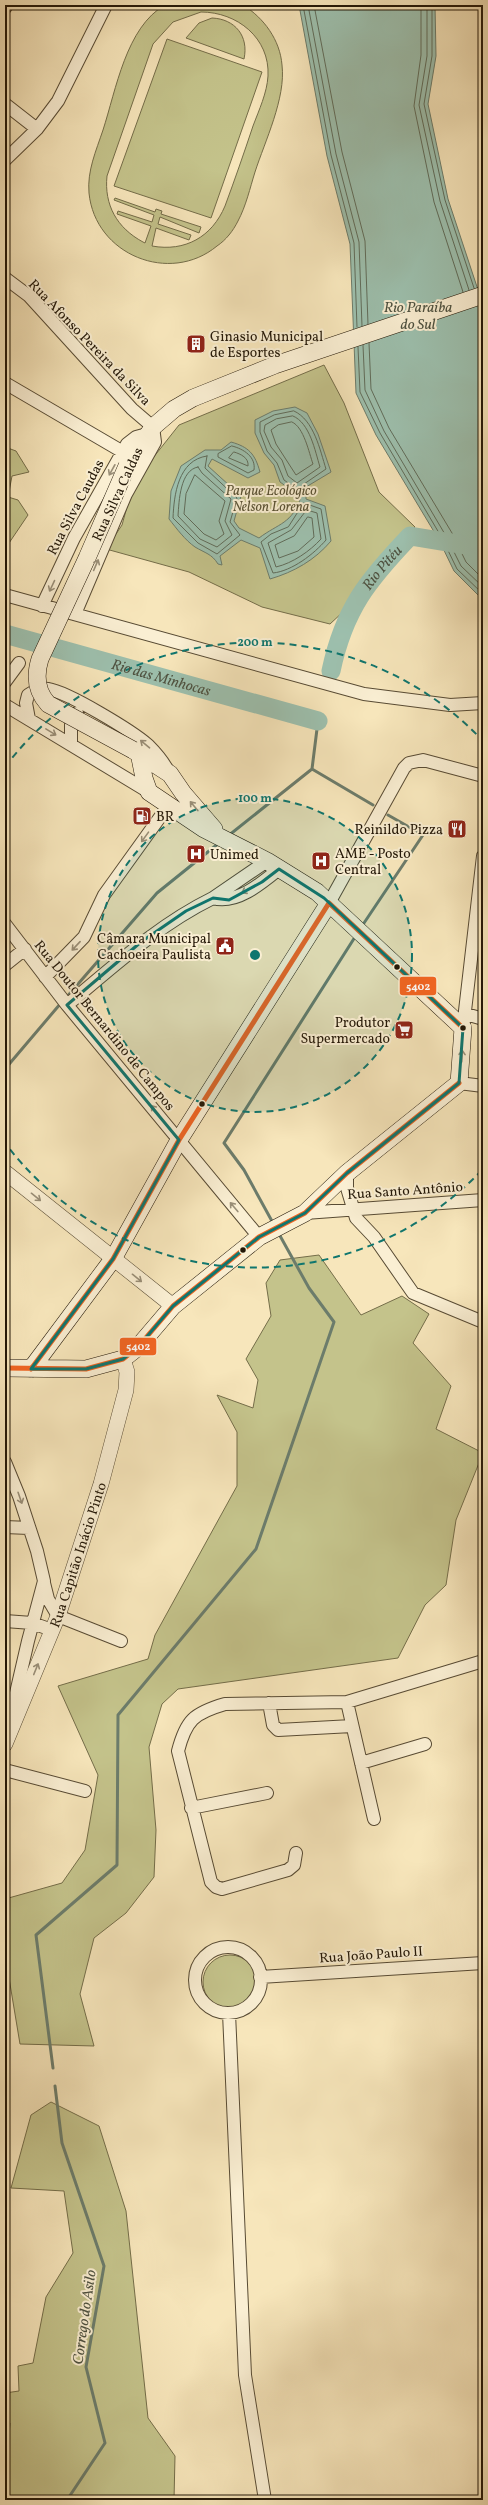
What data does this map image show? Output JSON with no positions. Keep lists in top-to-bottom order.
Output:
{
  "streets": {
    "main road": ["Rua Silva Caldas"],
    "street": [
      "Rua Afonso Pereira da Silva",
      "Rua Silva Caudas",
      "Rua Doutor Bernardino de Campos",
      "Rua Santo Antônio",
      "Rua Capitão Inácio Pinto",
      "Rua João Paulo II"
    ]
  },
  "crossings": [
    ["Rua Afonso Pereira da Silva", "Rua Silva Caldas"],
    ["Rua Silva Caldas", "Rua Silva Caudas"]
  ],
  "one_way": ["Rua Doutor Bernardino de Campos"],
  "water": [
    "Rio Paraíba do Sul",
    "Rio Pitéu",
    "Rio das Minhocas",
    "Corrego do Asilo"
  ],
  "parks": ["Parque Ecológico Nelson Lorena"],
  "places": {
    "building": ["Ginasio Municipal de Esportes"],
    "fuel station": ["BR"],
    "restaurant": ["Reinildo Pizza"],
    "hospital": ["Unimed", "AME - Posto Central"],
    "public building": ["Câmara Municipal Cachoeira Paulista"],
    "supermarket": ["Produtor Supermercado"]
  },
  "lines": ["transit line 5402"],
  "rings": ["200 m", "100 m"]
}
